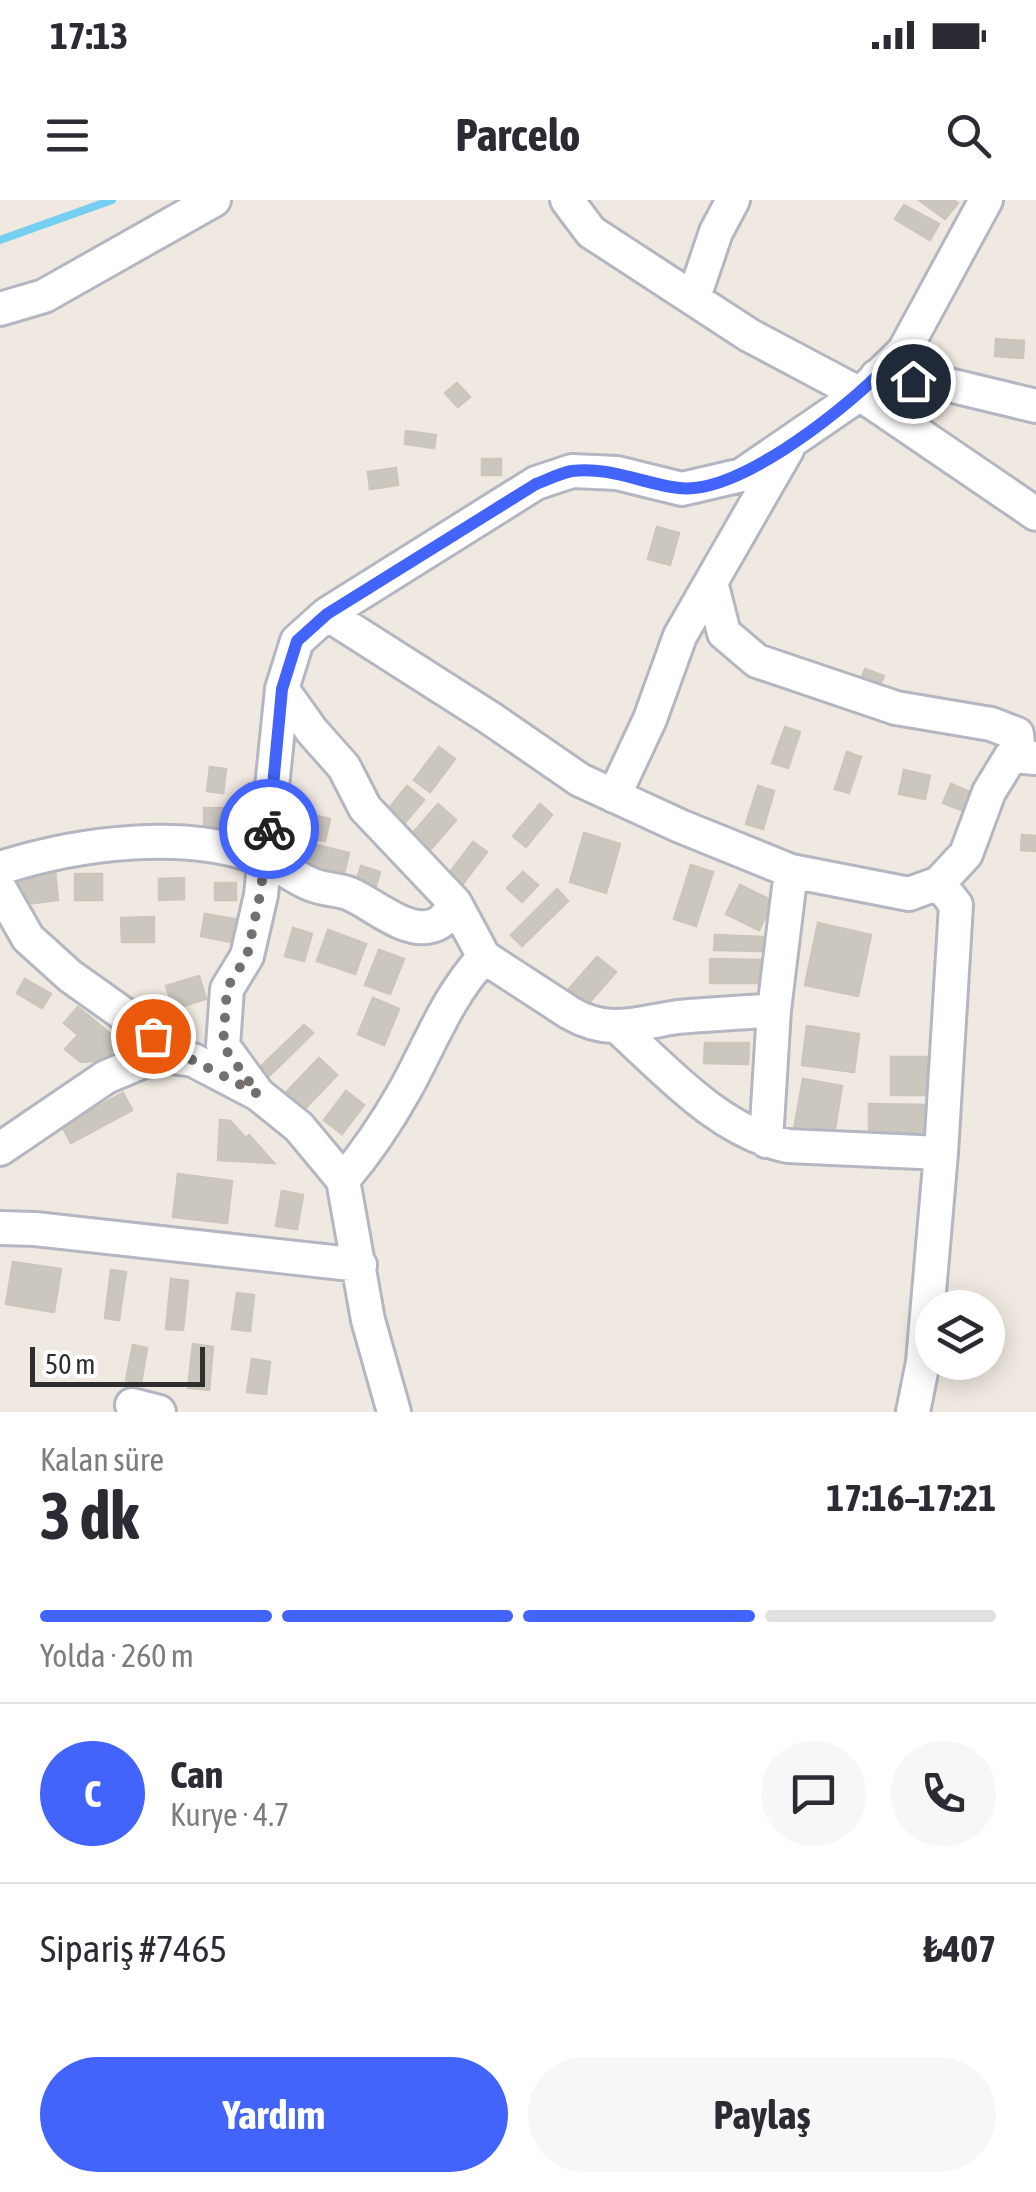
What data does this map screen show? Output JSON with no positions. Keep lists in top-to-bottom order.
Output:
{
  "scale_bar": "50 m",
  "page": {
    "status": "17:13",
    "header": "Parcelo",
    "scale": "50 m",
    "heading": ["3 dk", "Kalan süre", "17:16–17:21"],
    "panel": [
      "Can",
      "Kurye · 4.7",
      "Sipariş #7465",
      "₺407"
    ],
    "bar": "Yolda · 260 m",
    "round": "C",
    "buttons": ["Yardım", "Paylaş"]
  }
}
